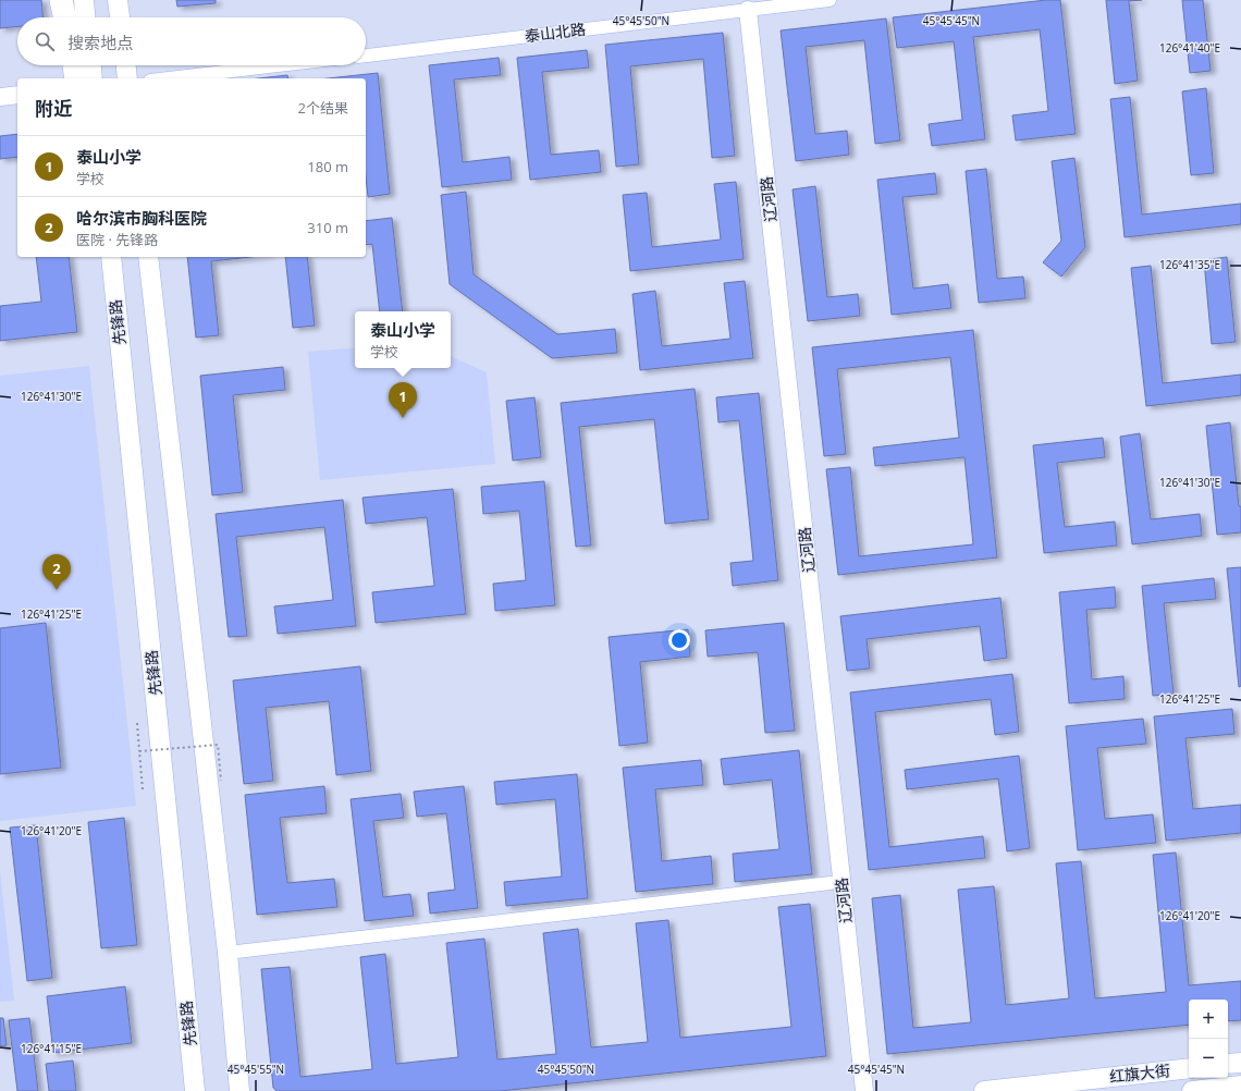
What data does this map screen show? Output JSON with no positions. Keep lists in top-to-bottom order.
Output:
{
  "streets": {
    "main road": ["辽河路", "先锋路", "红旗大街"],
    "street": ["泰山北路"]
  },
  "crossings": [
    ["泰山北路", "辽河路"]
  ],
  "page": {
    "search": "搜索地点",
    "heading": ["附近", "2个结果"],
    "list": [
      {
        "mark": "1",
        "name": "泰山小学",
        "note": "学校",
        "value": "180 m"
      },
      {
        "mark": "2",
        "name": "哈尔滨市胸科医院",
        "note": "医院 · 先锋路",
        "value": "310 m"
      }
    ],
    "popup": ["泰山小学", "学校"],
    "pins": ["1", "2"],
    "map_buttons": ["+", "−"]
  },
  "coordinates": [
    "45°45'50\"N",
    "45°45'45\"N",
    "126°41'40\"E",
    "126°41'35\"E",
    "126°41'30\"E",
    "126°41'25\"E",
    "126°41'20\"E",
    "126°41'15\"E",
    "45°45'55\"N"
  ]
}
